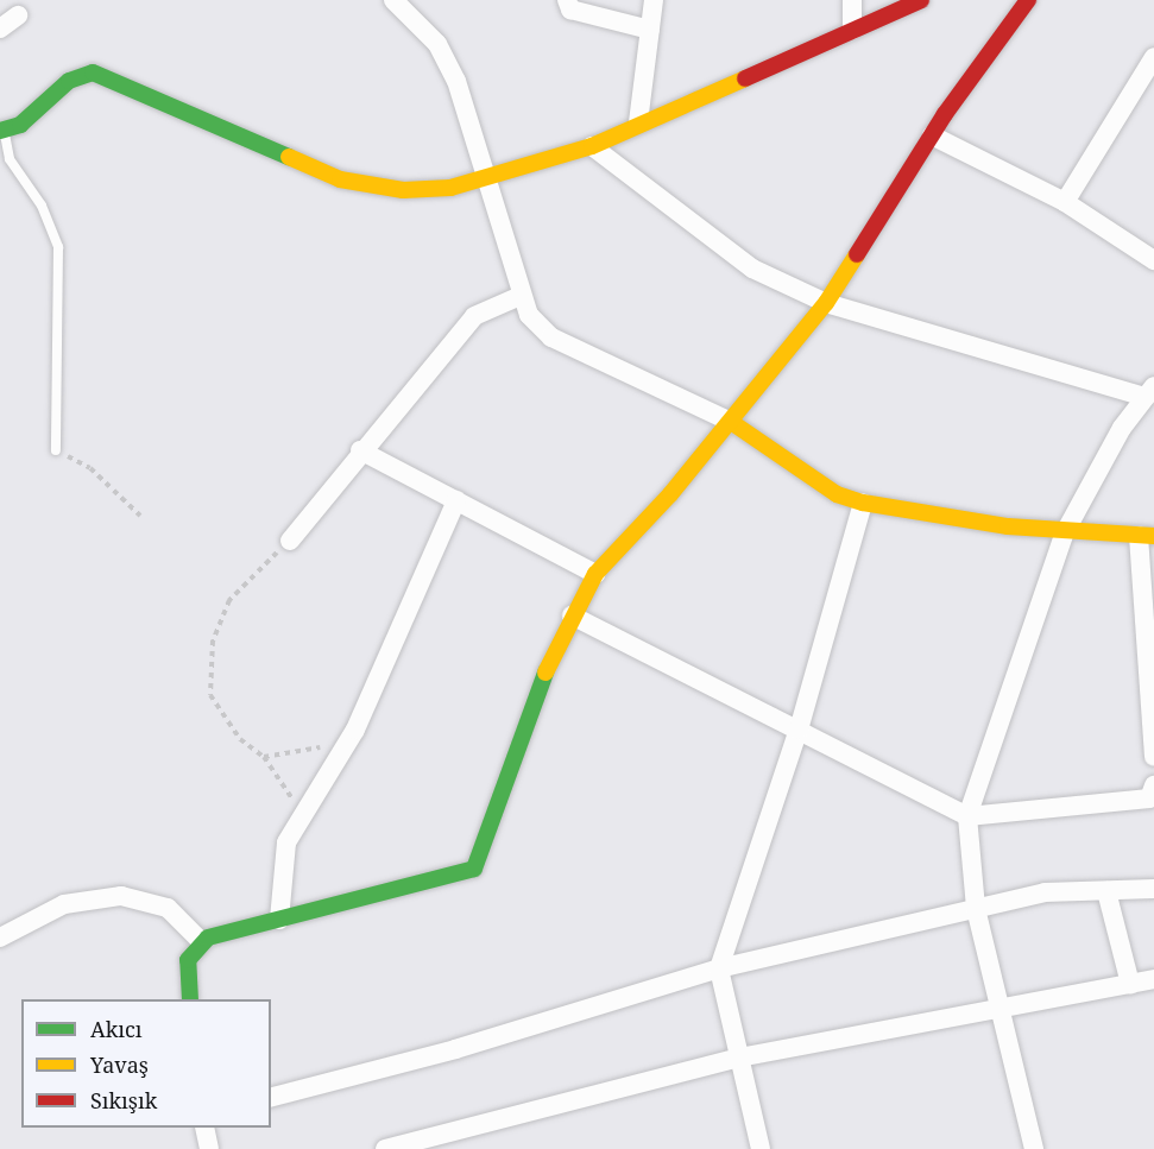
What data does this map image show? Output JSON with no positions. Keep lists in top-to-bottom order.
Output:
{
  "legend": ["Akıcı", "Yavaş", "Sıkışık"]
}
